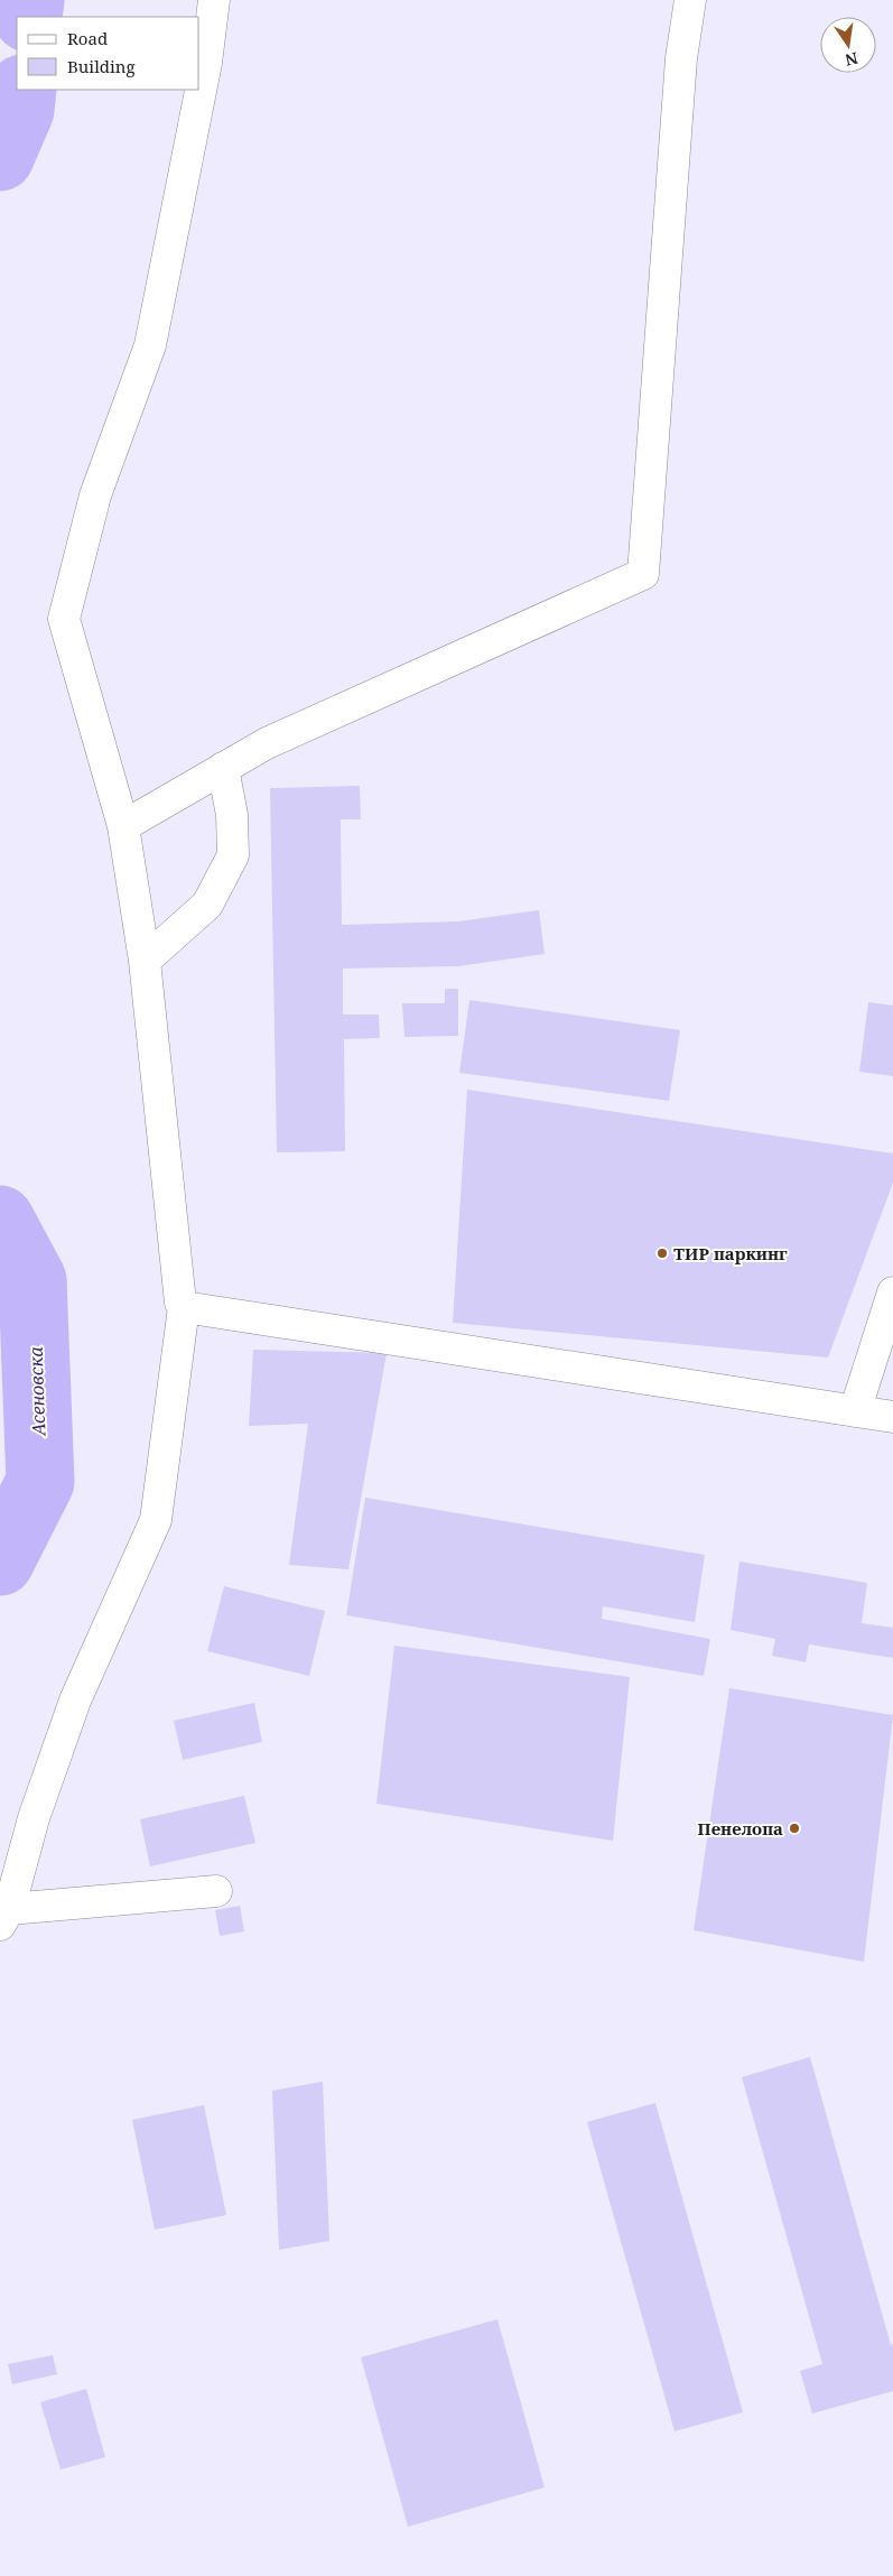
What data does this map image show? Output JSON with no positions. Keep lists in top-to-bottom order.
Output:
{
  "water": ["Асеновска"],
  "places": ["ТИР паркинг", "Пенелопа"],
  "legend": ["Road", "Building"],
  "north": "bottom"
}
